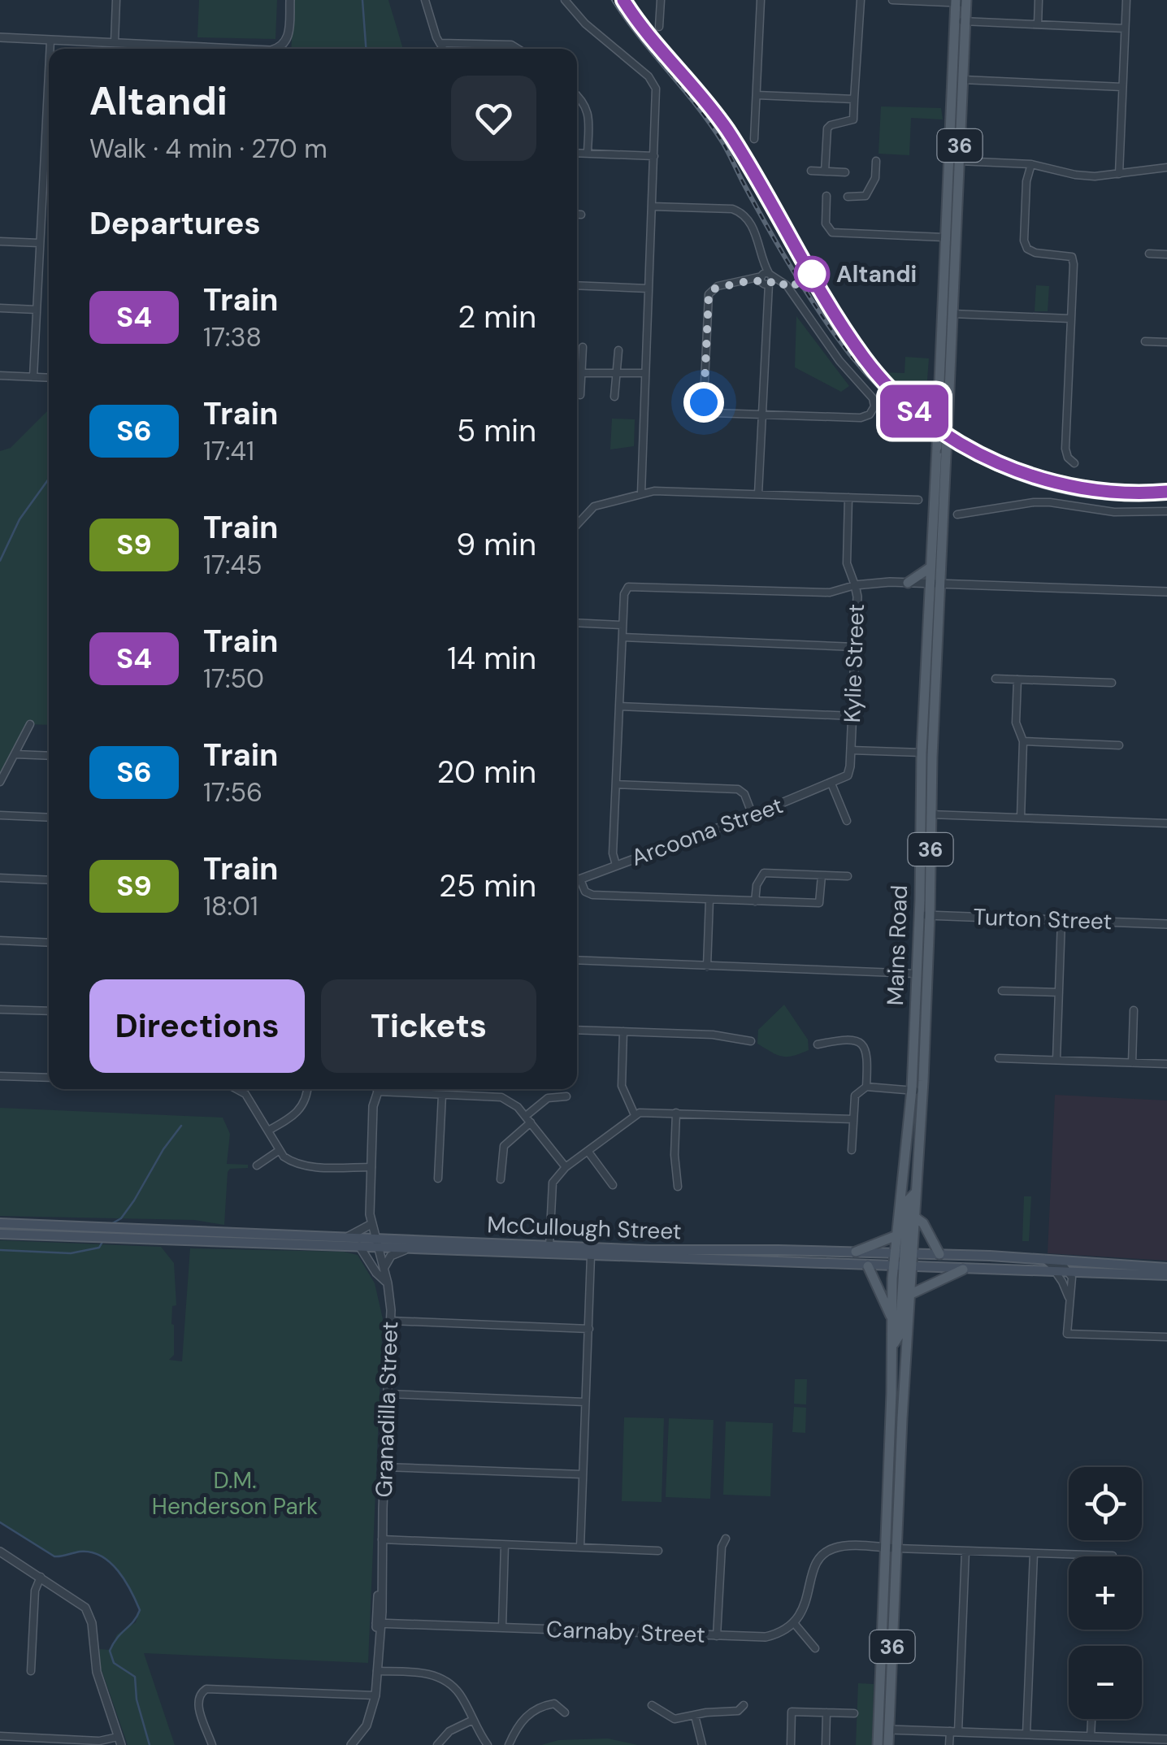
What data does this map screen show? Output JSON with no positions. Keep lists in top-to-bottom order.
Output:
{
  "streets": {
    "main road": ["36", "Mains Road", "McCullough Street"],
    "street": [
      "Kylie Street",
      "Arcoona Street",
      "Turton Street",
      "Granadilla Street",
      "Carnaby Street"
    ]
  },
  "crossings": [
    ["36", "McCullough Street"],
    ["Kylie Street", "Arcoona Street"],
    ["Turton Street", "Mains Road"],
    ["Mains Road", "McCullough Street"],
    ["McCullough Street", "Granadilla Street"],
    ["Granadilla Street", "Carnaby Street"]
  ],
  "parks": ["D.M. Henderson Park"],
  "places": ["Altandi"],
  "page": {
    "on_map": "S4",
    "heading": [
      ["Altandi", "Walk · 4 min · 270 m"],
      "Departures"
    ],
    "list": [
      {
        "mark": "S4",
        "name": "Train",
        "note": "17:38",
        "value": "2 min"
      },
      {
        "mark": "S6",
        "name": "Train",
        "note": "17:41",
        "value": "5 min"
      },
      {
        "mark": "S9",
        "name": "Train",
        "note": "17:45",
        "value": "9 min"
      },
      {
        "mark": "S4",
        "name": "Train",
        "note": "17:50",
        "value": "14 min"
      },
      {
        "mark": "S6",
        "name": "Train",
        "note": "17:56",
        "value": "20 min"
      },
      {
        "mark": "S9",
        "name": "Train",
        "note": "18:01",
        "value": "25 min"
      }
    ],
    "buttons": ["Directions", "Tickets"],
    "map_buttons": ["+", "−"]
  }
}
